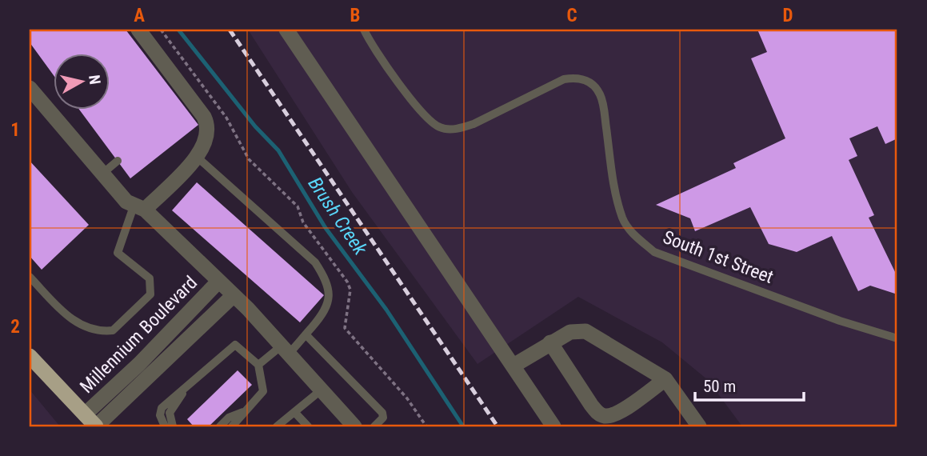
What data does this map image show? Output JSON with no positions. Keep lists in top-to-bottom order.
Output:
{
  "streets": {
    "street": ["Millennium Boulevard"],
    "lane": ["South 1st Street"]
  },
  "water": ["Brush Creek"],
  "scale_bar": "50 m",
  "north": "right",
  "grid": {
    "columns": [
      "A",
      "B",
      "C",
      "D"
    ],
    "rows": ["1", "2"]
  }
}
